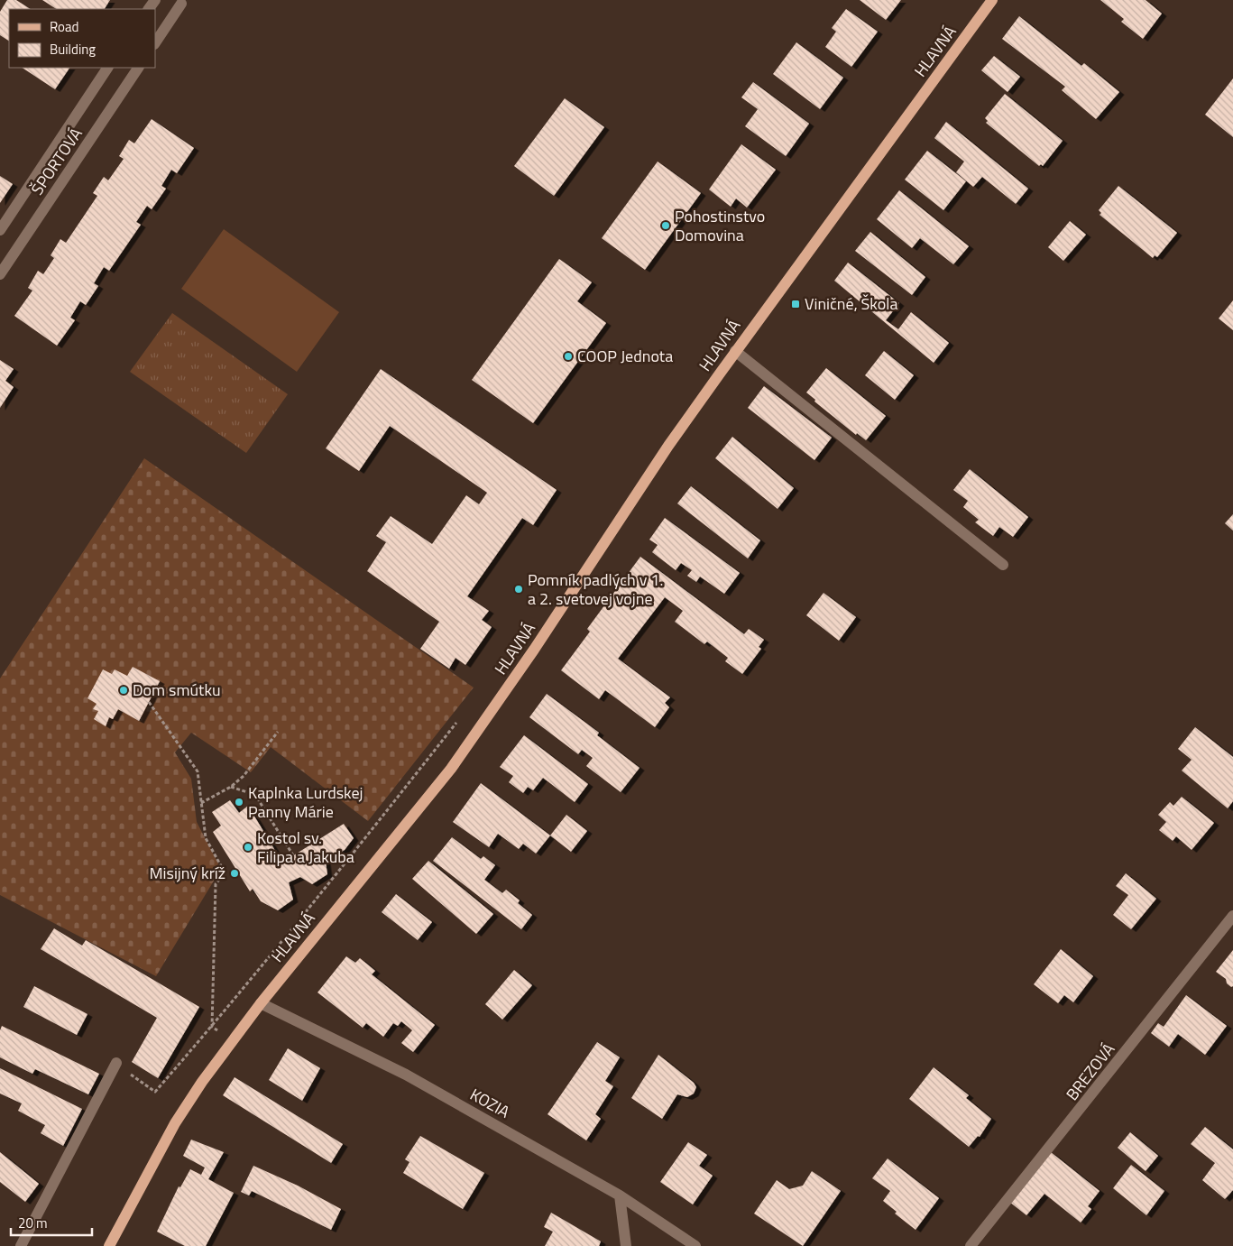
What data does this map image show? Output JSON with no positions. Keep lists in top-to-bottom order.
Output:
{
  "streets": {
    "main road": ["HLAVNÁ"],
    "street": ["ŠPORTOVÁ", "BREZOVÁ", "KOZIA"]
  },
  "crossings": [
    ["HLAVNÁ", "KOZIA"]
  ],
  "places": {
    "other": [
      "Pohostinstvo Domovina",
      "COOP Jednota",
      "Pomník padlých v 1. a 2. svetovej vojne",
      "Dom smútku",
      "Kaplnka Lurdskej Panny Márie",
      "Kostol sv. Filipa a Jakuba",
      "Misijný kríž"
    ],
    "transit": ["Viničné, Škola"]
  },
  "legend": ["Road", "Building"],
  "scale_bar": "20 m"
}
